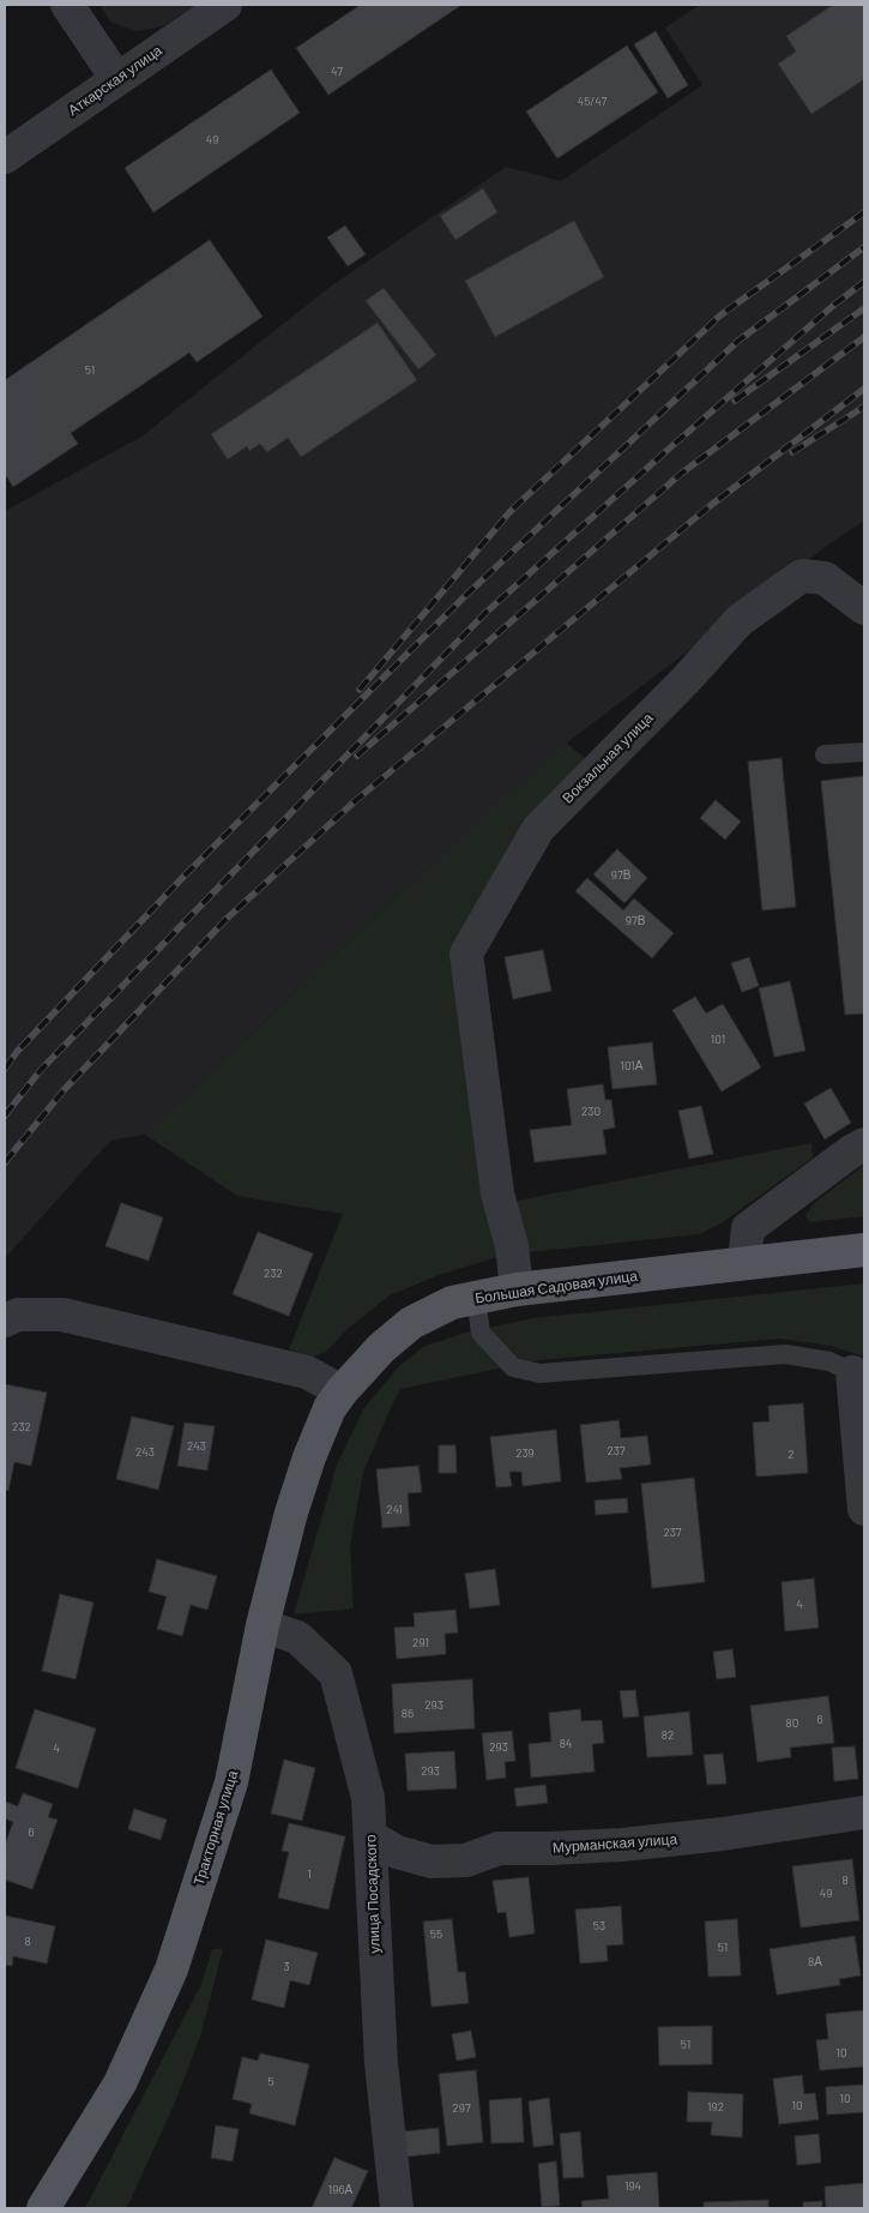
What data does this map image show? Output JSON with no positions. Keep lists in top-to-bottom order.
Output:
{
  "streets": {
    "main road": ["Большая Садовая улица", "Тракторная улица"],
    "street": [
      "Аткарская улица",
      "Вокзальная улица",
      "Мурманская улица",
      "улица Посадского"
    ]
  },
  "crossings": [
    ["Вокзальная улица", "Большая Садовая улица"],
    ["Большая Садовая улица", "Тракторная улица"],
    ["Тракторная улица", "улица Посадского"],
    ["Мурманская улица", "улица Посадского"]
  ],
  "house_numbers": [
    "47",
    "45/47",
    "49",
    "51",
    "97В",
    "97В",
    "101",
    "101А",
    "230",
    "232",
    "232",
    "243",
    "237",
    "243",
    "239",
    "2",
    "241",
    "237",
    "4",
    "291",
    "293",
    "86",
    "6",
    "80",
    "82",
    "84",
    "293",
    "4",
    "293",
    "6",
    "1",
    "8",
    "49",
    "53",
    "55",
    "8",
    "51",
    "8А",
    "3",
    "51",
    "10",
    "5",
    "10",
    "10",
    "192",
    "297",
    "194",
    "196А"
  ]
}
